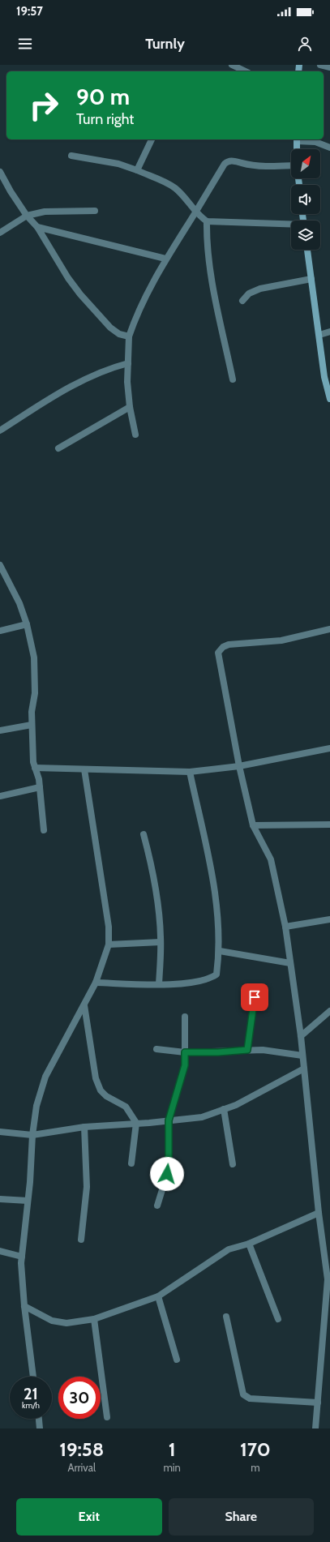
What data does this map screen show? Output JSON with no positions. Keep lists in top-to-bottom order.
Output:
{
  "north": "top right",
  "page": {
    "status": "19:57",
    "header": "Turnly",
    "turn": ["90 m", "Turn right"],
    "speed": "21 km/h",
    "limit": "30",
    "eta": [
      "19:58",
      "Arrival",
      "1",
      "min",
      "170",
      "m"
    ],
    "buttons": ["Exit", "Share"]
  }
}
